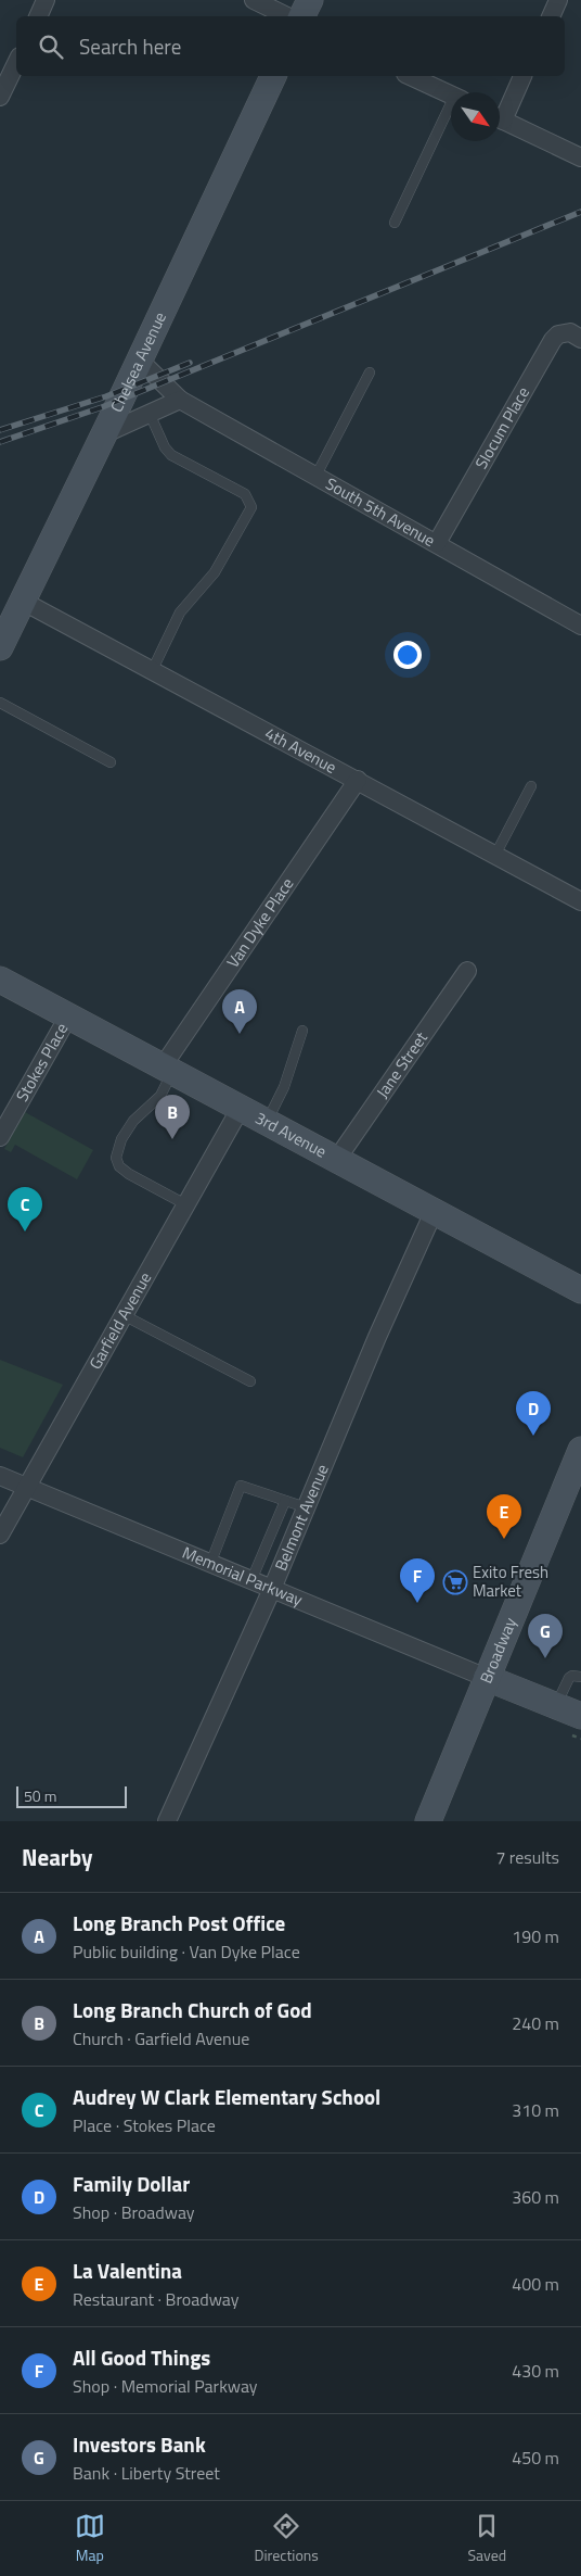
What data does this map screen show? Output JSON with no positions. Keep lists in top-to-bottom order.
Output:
{
  "streets": {
    "street": [
      "Chelsea Avenue",
      "Slocum Place",
      "South 5th Avenue",
      "4th Avenue",
      "Van Dyke Place",
      "Stokes Place",
      "Jane Street",
      "3rd Avenue",
      "Garfield Avenue",
      "Belmont Avenue",
      "Memorial Parkway",
      "Broadway"
    ]
  },
  "crossings": [
    ["Chelsea Avenue", "South 5th Avenue"],
    ["Chelsea Avenue", "4th Avenue"],
    ["Slocum Place", "South 5th Avenue"],
    ["4th Avenue", "Van Dyke Place"],
    ["Van Dyke Place", "3rd Avenue"],
    ["Stokes Place", "3rd Avenue"],
    ["Jane Street", "3rd Avenue"],
    ["3rd Avenue", "Garfield Avenue"],
    ["3rd Avenue", "Belmont Avenue"],
    ["Garfield Avenue", "Memorial Parkway"],
    ["Belmont Avenue", "Memorial Parkway"],
    ["Memorial Parkway", "Broadway"]
  ],
  "places": {
    "supermarket": ["Exito Fresh Market"]
  },
  "scale_bar": "50 m",
  "north": "bottom right",
  "page": {
    "search": "Search here",
    "pins": [
      "A",
      "B",
      "C",
      "D",
      "E",
      "F",
      "G"
    ],
    "scale": "50 m",
    "heading": ["Nearby", "7 results"],
    "list": [
      {
        "mark": "A",
        "name": "Long Branch Post Office",
        "note": "Public building · Van Dyke Place",
        "value": "190 m"
      },
      {
        "mark": "B",
        "name": "Long Branch Church of God",
        "note": "Church · Garfield Avenue",
        "value": "240 m"
      },
      {
        "mark": "C",
        "name": "Audrey W Clark Elementary School",
        "note": "Place · Stokes Place",
        "value": "310 m"
      },
      {
        "mark": "D",
        "name": "Family Dollar",
        "note": "Shop · Broadway",
        "value": "360 m"
      },
      {
        "mark": "E",
        "name": "La Valentina",
        "note": "Restaurant · Broadway",
        "value": "400 m"
      },
      {
        "mark": "F",
        "name": "All Good Things",
        "note": "Shop · Memorial Parkway",
        "value": "430 m"
      },
      {
        "mark": "G",
        "name": "Investors Bank",
        "note": "Bank · Liberty Street",
        "value": "450 m"
      }
    ],
    "nav": ["Map", "Directions", "Saved"]
  }
}
